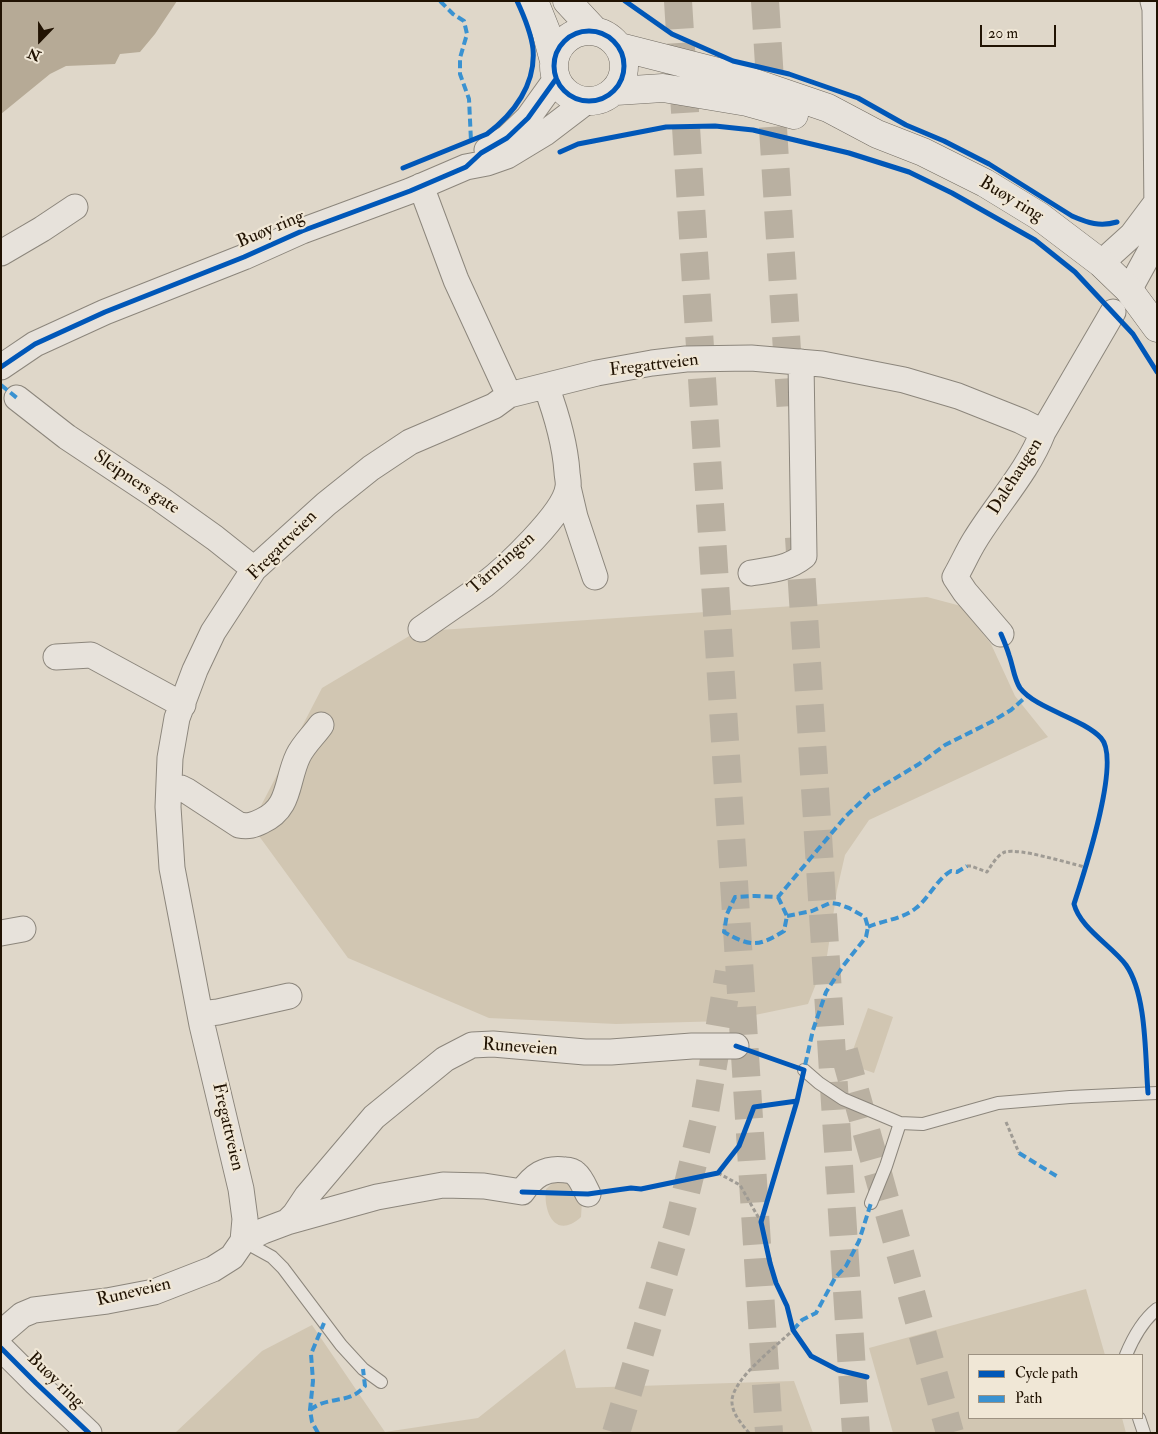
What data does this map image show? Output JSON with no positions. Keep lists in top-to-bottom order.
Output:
{
  "streets": {
    "main road": ["Buøy ring"],
    "street": [
      "Fregattveien",
      "Dalehaugen",
      "Sleipners gate",
      "Tårnringen",
      "Runeveien"
    ]
  },
  "crossings": [
    ["Fregattveien", "Dalehaugen"],
    ["Fregattveien", "Sleipners gate"],
    ["Fregattveien", "Runeveien"]
  ],
  "legend": ["Cycle path", "Path"],
  "scale_bar": "20 m",
  "north": "bottom"
}
